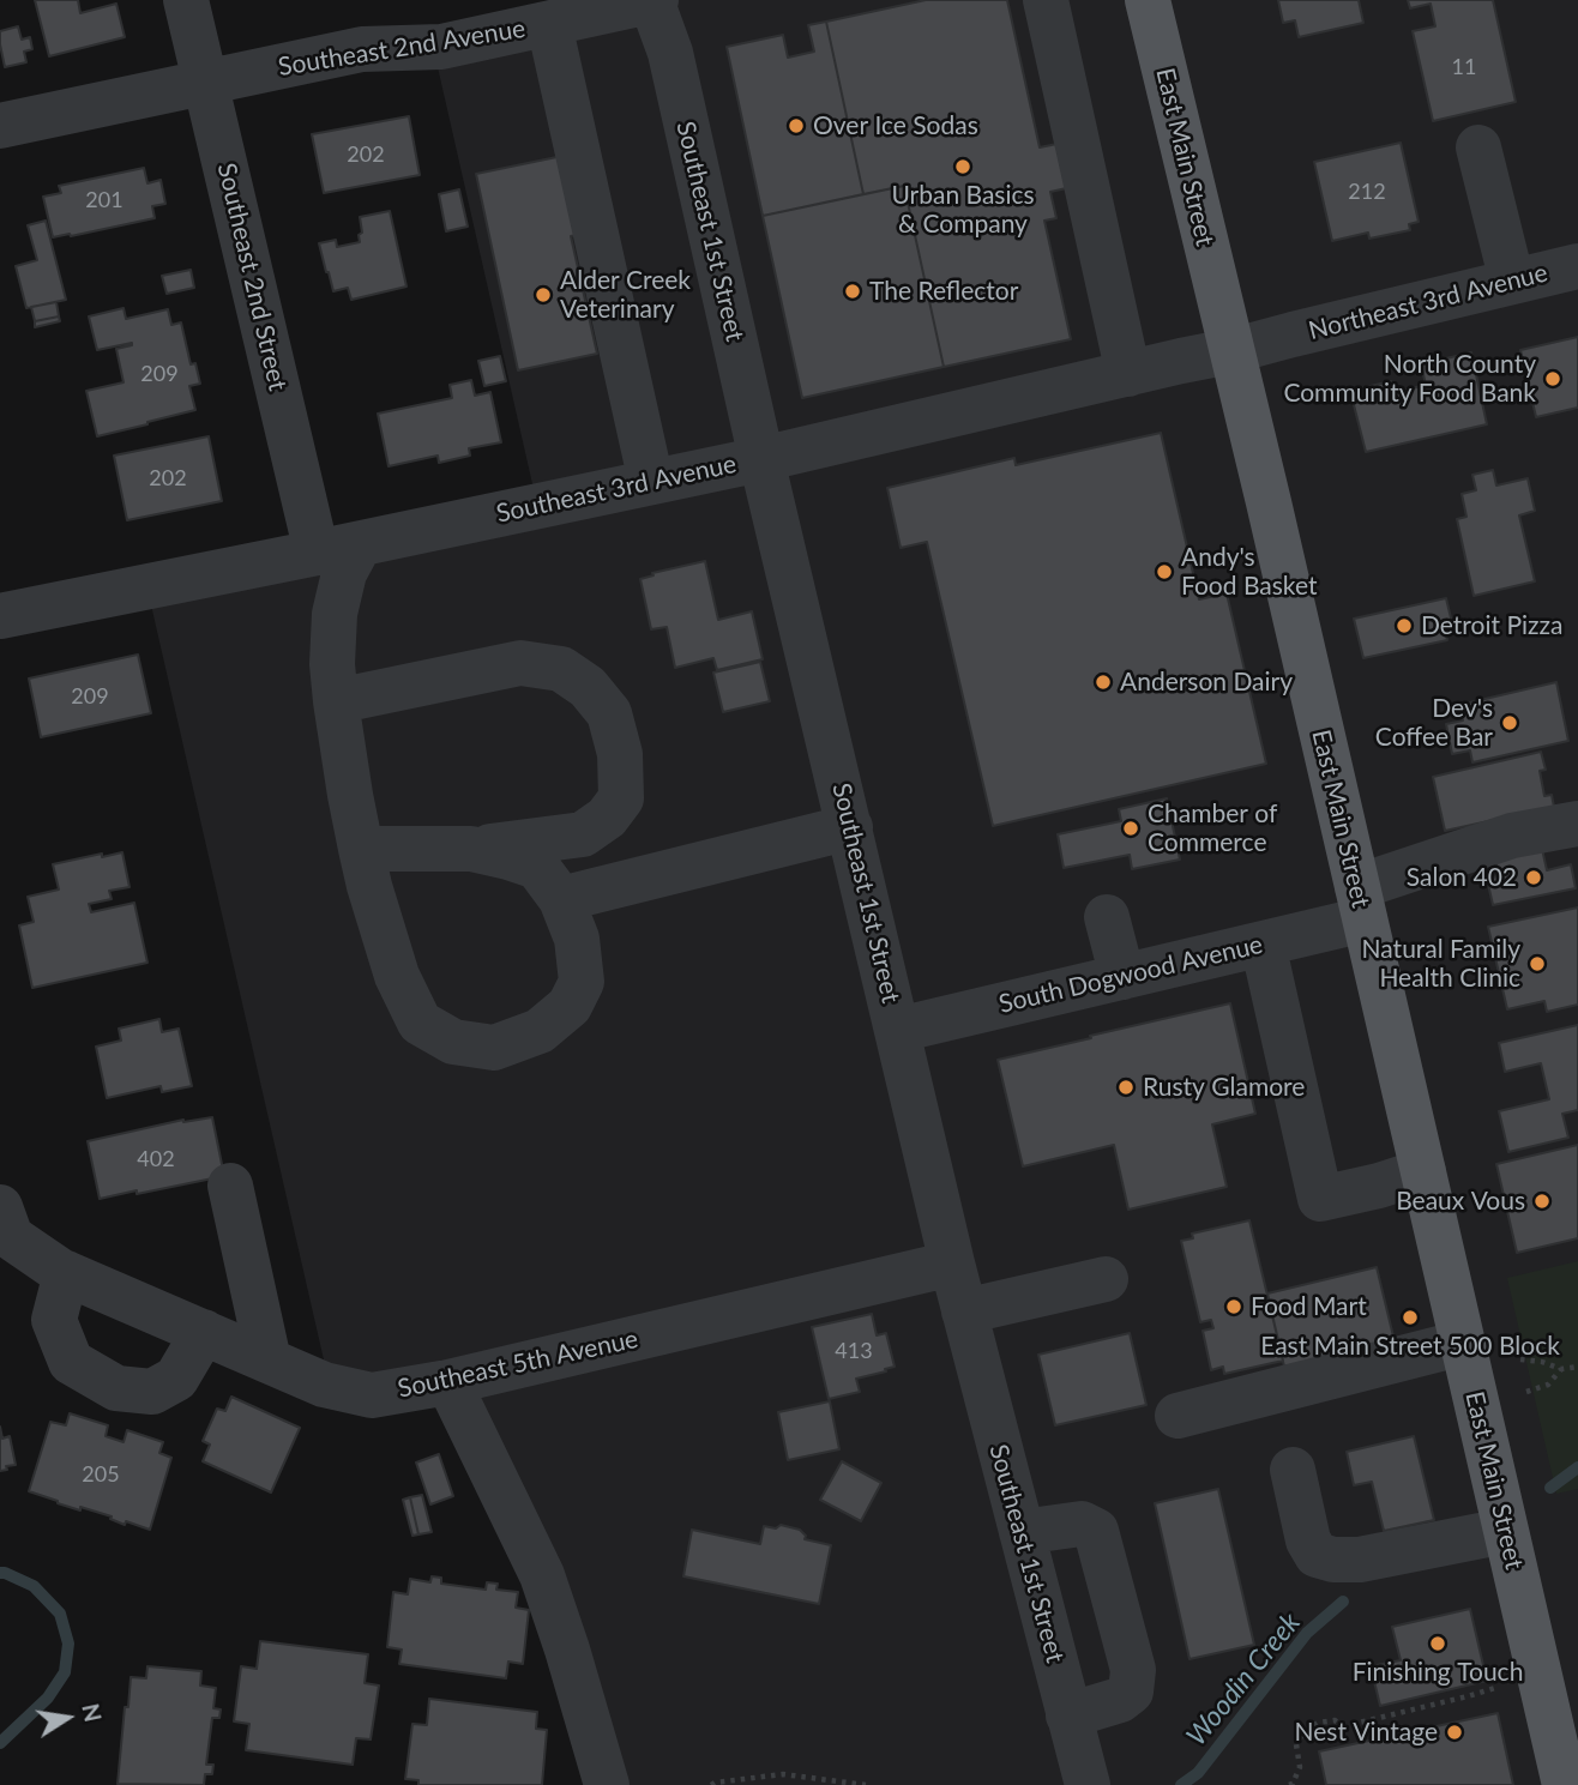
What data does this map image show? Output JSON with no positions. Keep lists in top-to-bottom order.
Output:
{
  "streets": {
    "main road": ["East Main Street"],
    "street": [
      "Southeast 2nd Avenue",
      "Southeast 1st Street",
      "Southeast 2nd Street",
      "Northeast 3rd Avenue",
      "Southeast 3rd Avenue",
      "South Dogwood Avenue",
      "Southeast 5th Avenue"
    ]
  },
  "crossings": [
    ["Southeast 2nd Avenue", "Southeast 1st Street"],
    ["Southeast 2nd Avenue", "Southeast 2nd Street"],
    ["East Main Street", "Northeast 3rd Avenue"],
    ["East Main Street", "Southeast 3rd Avenue"],
    ["East Main Street", "South Dogwood Avenue"],
    ["Southeast 1st Street", "Southeast 3rd Avenue"],
    ["Southeast 1st Street", "South Dogwood Avenue"],
    ["Southeast 1st Street", "Southeast 5th Avenue"],
    ["Southeast 2nd Street", "Southeast 3rd Avenue"],
    ["Northeast 3rd Avenue", "Southeast 3rd Avenue"]
  ],
  "water": ["Woodin Creek"],
  "places": [
    "Over Ice Sodas",
    "Urban Basics & Company",
    "The Reflector",
    "Alder Creek Veterinary",
    "North County Community Food Bank",
    "Andy's Food Basket",
    "Detroit Pizza",
    "Anderson Dairy",
    "Dev's Coffee Bar",
    "Chamber of Commerce",
    "Salon 402",
    "Natural Family Health Clinic",
    "Rusty Glamore",
    "Beaux Vous",
    "Food Mart",
    "East Main Street 500 Block",
    "Finishing Touch",
    "Nest Vintage"
  ],
  "house_numbers": [
    "11",
    "202",
    "212",
    "201",
    "209",
    "202",
    "209",
    "402",
    "413",
    "205"
  ],
  "north": "right"
}
